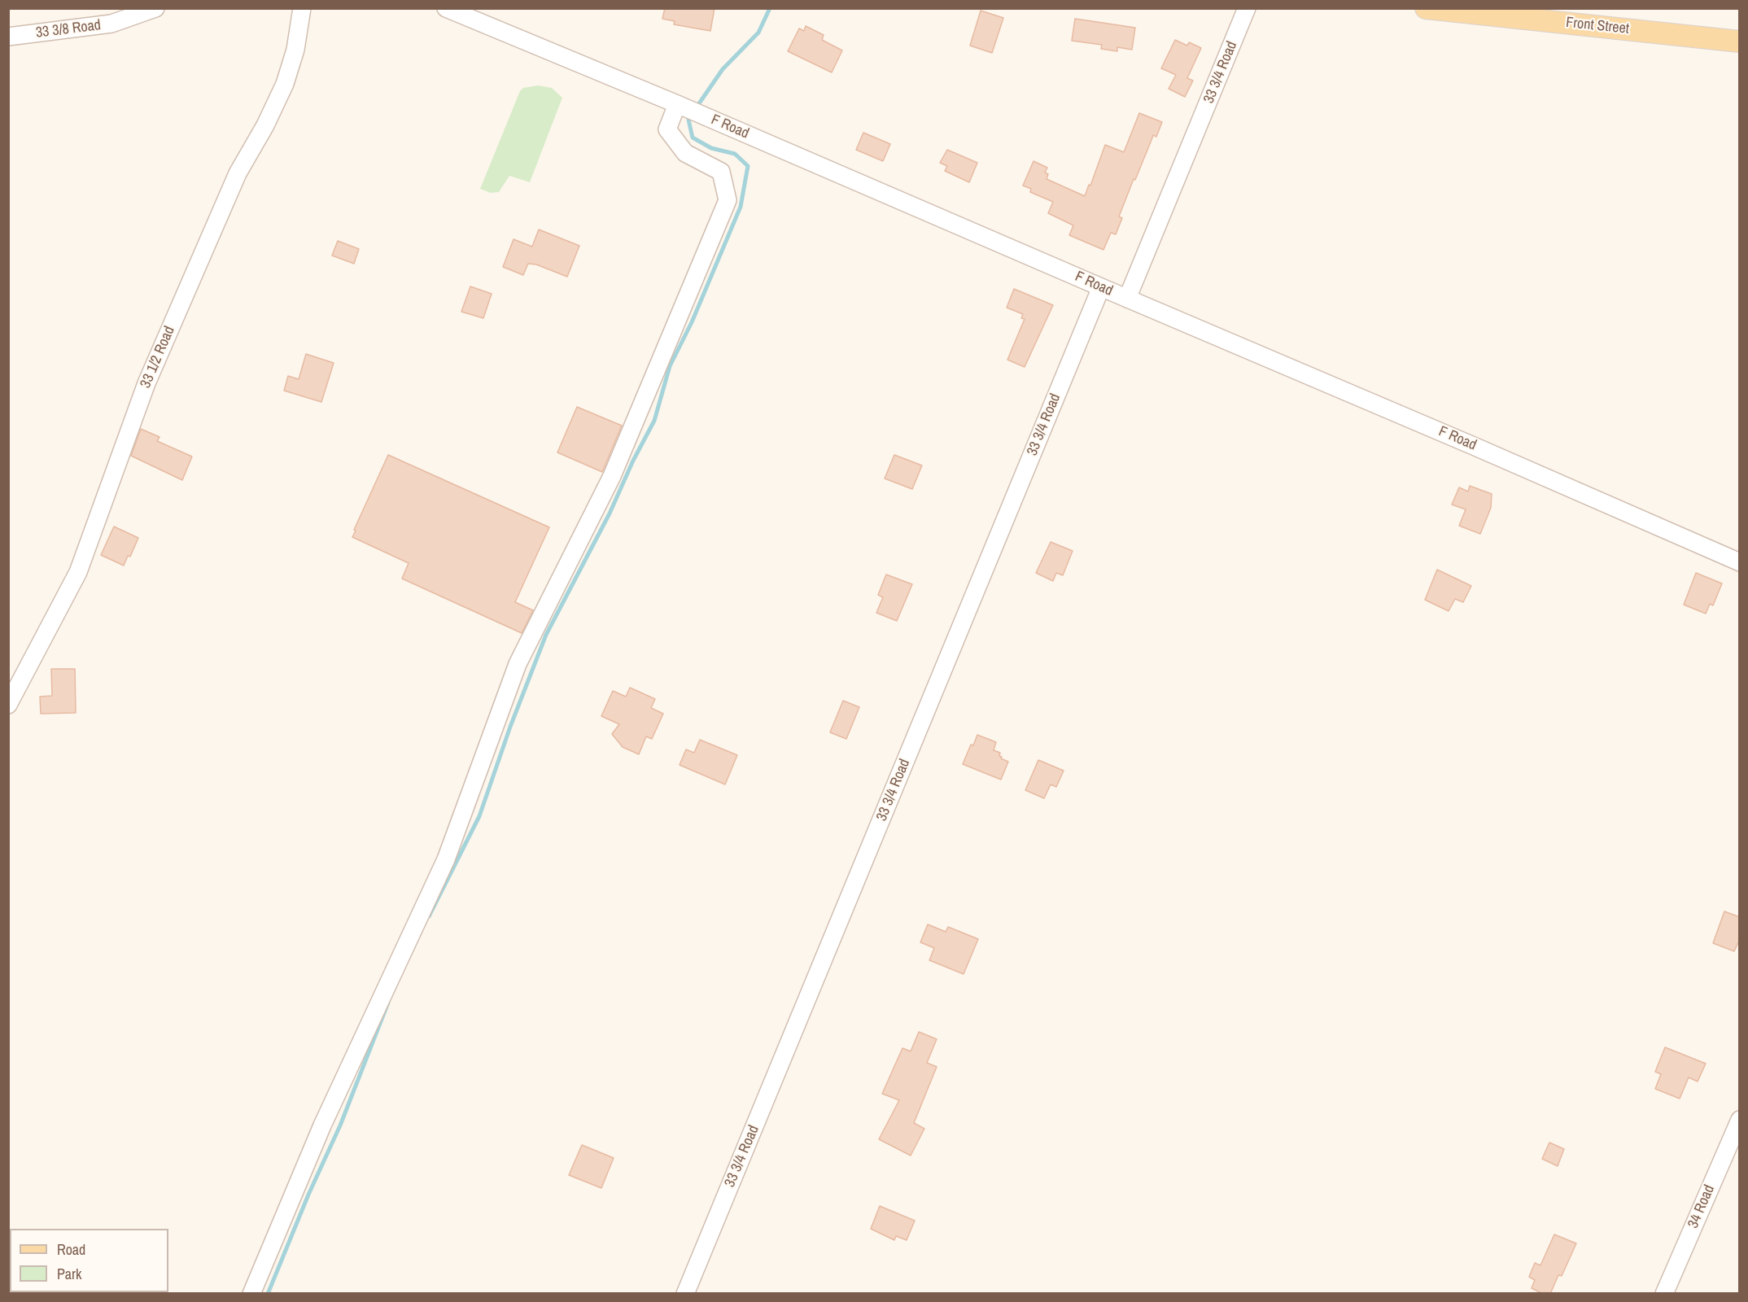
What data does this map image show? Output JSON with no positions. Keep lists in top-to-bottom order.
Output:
{
  "streets": {
    "main road": ["Front Street"],
    "street": [
      "33 3/8 Road",
      "33 3/4 Road",
      "F Road",
      "33 1/2 Road",
      "34 Road"
    ]
  },
  "crossings": [
    ["33 3/4 Road", "F Road"]
  ],
  "legend": ["Road", "Park"]
}
